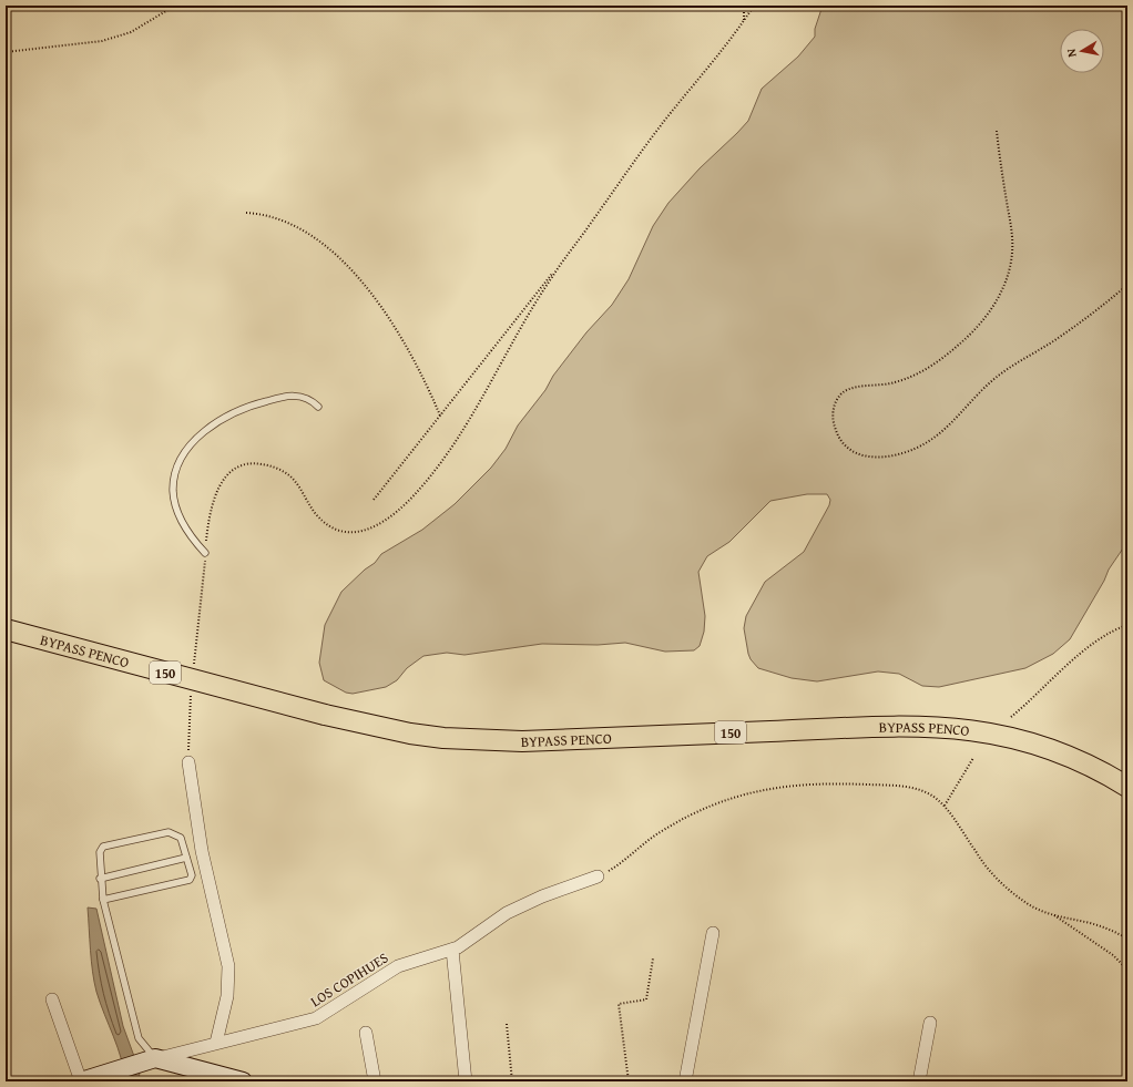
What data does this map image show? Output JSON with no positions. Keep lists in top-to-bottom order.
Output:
{
  "streets": {
    "main road": ["BYPASS PENCO", "150"],
    "street": ["LOS COPIHUES"]
  },
  "north": "left"
}
